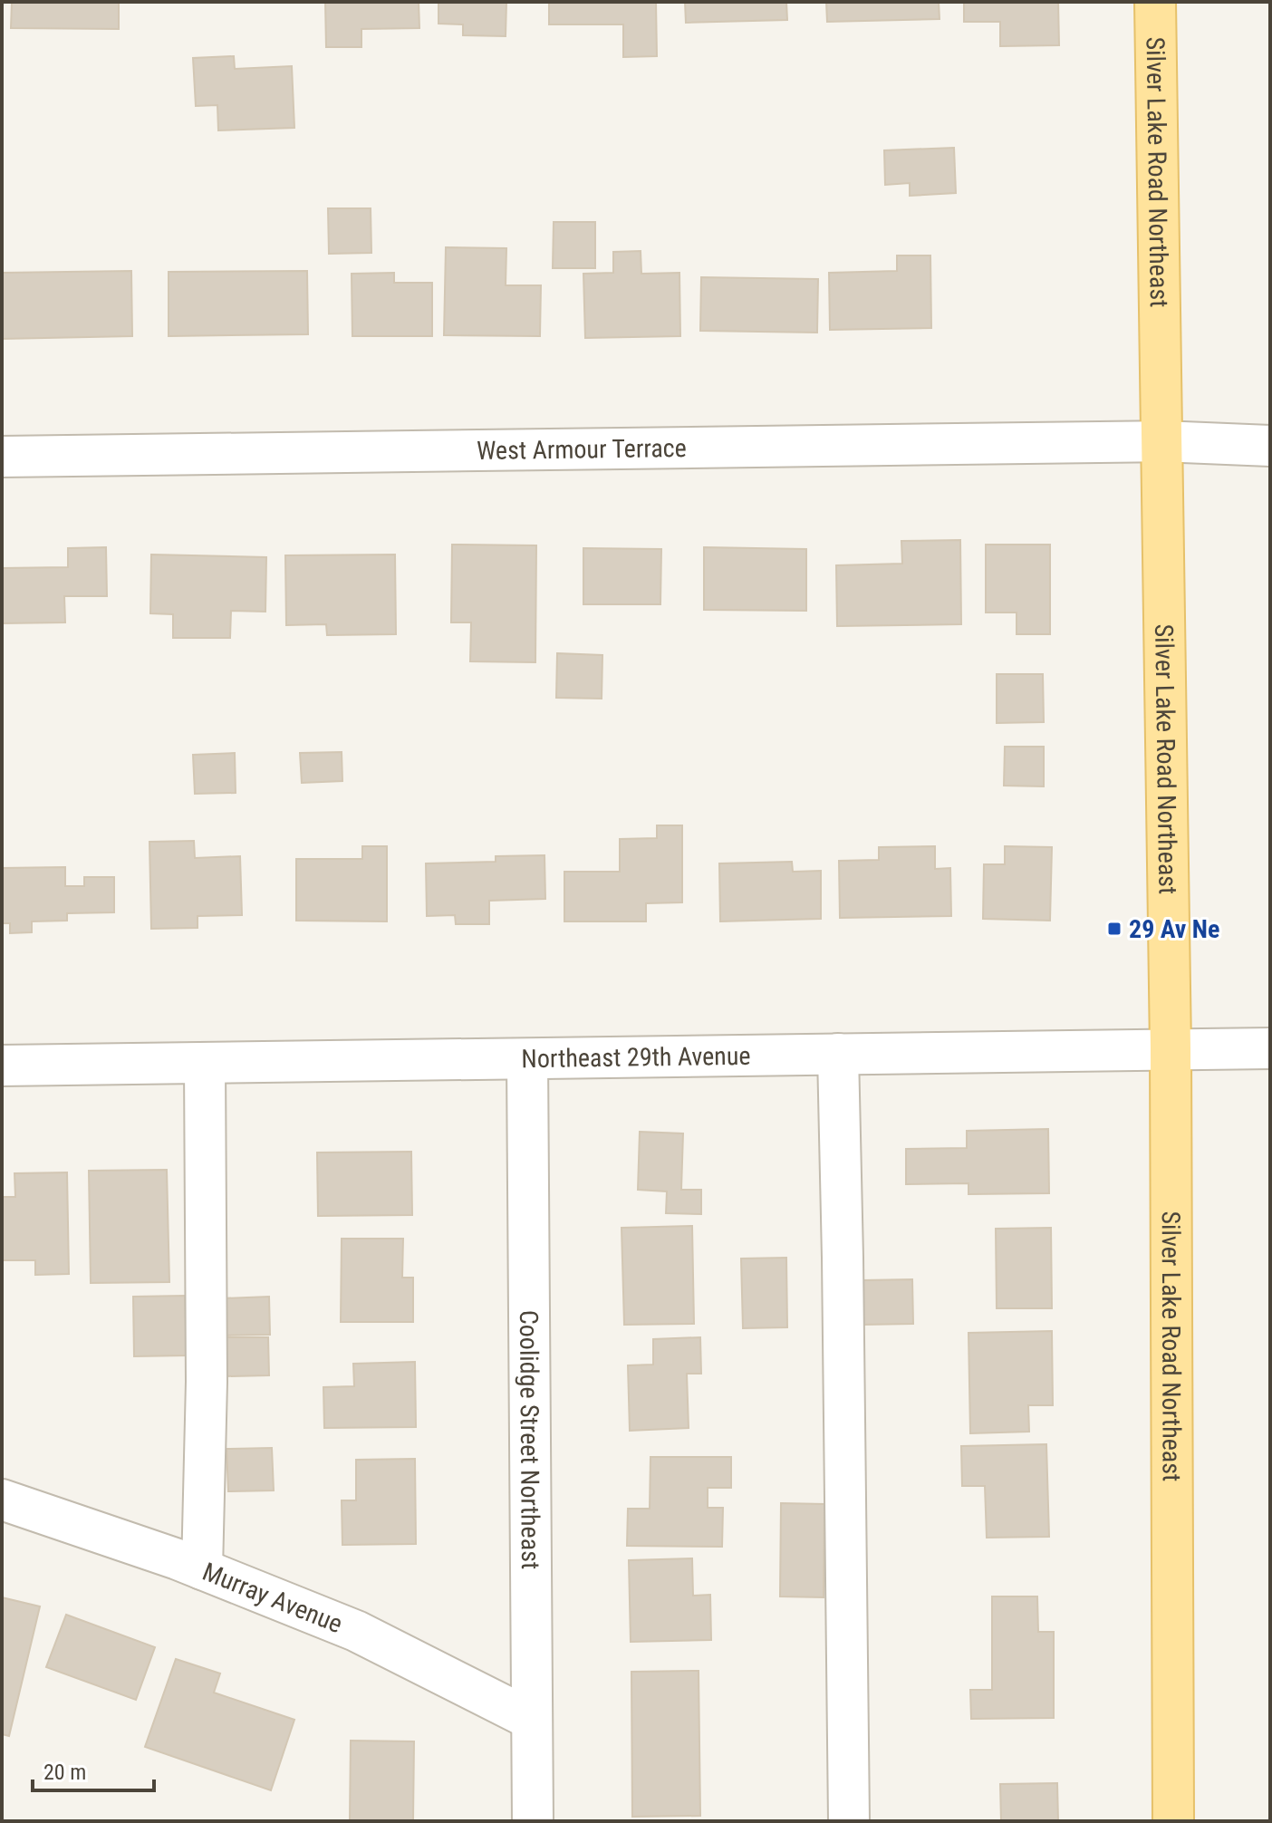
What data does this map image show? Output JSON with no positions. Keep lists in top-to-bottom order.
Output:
{
  "streets": {
    "main road": ["Silver Lake Road Northeast"],
    "street": [
      "West Armour Terrace",
      "Northeast 29th Avenue",
      "Coolidge Street Northeast",
      "Murray Avenue"
    ]
  },
  "crossings": [
    ["Silver Lake Road Northeast", "West Armour Terrace"],
    ["Silver Lake Road Northeast", "Northeast 29th Avenue"],
    ["Northeast 29th Avenue", "Coolidge Street Northeast"],
    ["Coolidge Street Northeast", "Murray Avenue"]
  ],
  "places": {
    "transit": ["29 Av Ne"]
  },
  "scale_bar": "20 m"
}
